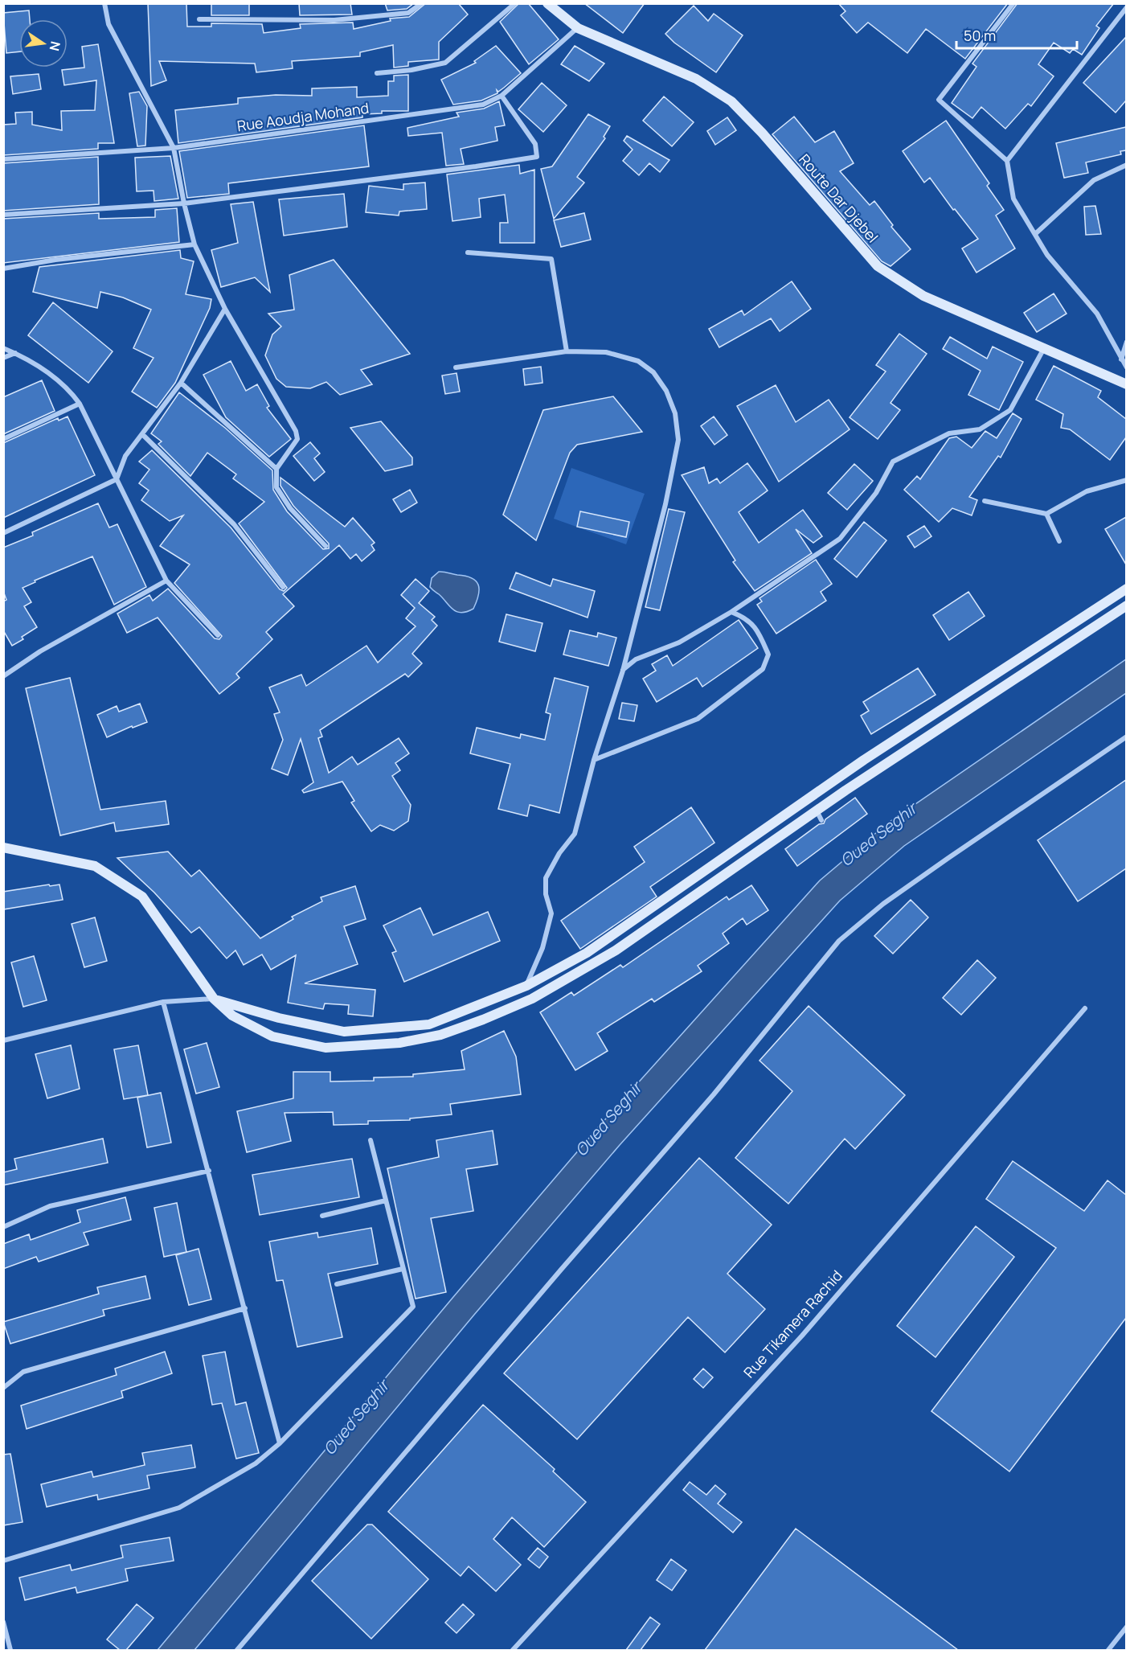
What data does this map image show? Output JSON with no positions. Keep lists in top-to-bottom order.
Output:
{
  "streets": {
    "street": ["Rue Aoudja Mohand", "Route Dar Djebel", "Rue Tikamera Rachid"]
  },
  "crossings": [
    ["Rue Aoudja Mohand", "Route Dar Djebel"]
  ],
  "water": ["Oued Seghir"],
  "scale_bar": "50 m",
  "north": "right"
}
